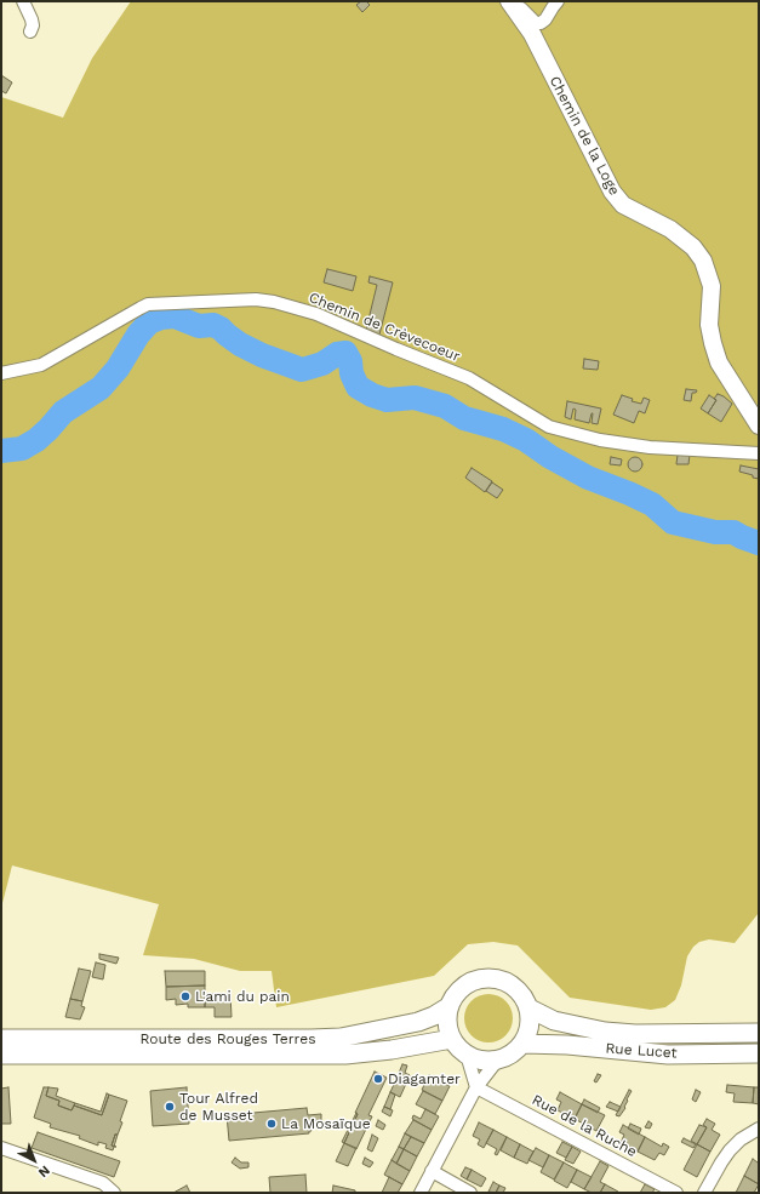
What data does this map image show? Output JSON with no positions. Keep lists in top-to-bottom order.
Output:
{
  "streets": {
    "main road": ["Route des Rouges Terres", "Rue Lucet"],
    "street": ["Chemin de la Loge", "Chemin de Crèvecoeur", "Rue de la Ruche"]
  },
  "crossings": [
    ["Route des Rouges Terres", "Rue Lucet"]
  ],
  "places": [
    "L'ami du pain",
    "Diagamter",
    "Tour Alfred de Musset",
    "La Mosaïque"
  ],
  "north": "bottom right"
}
